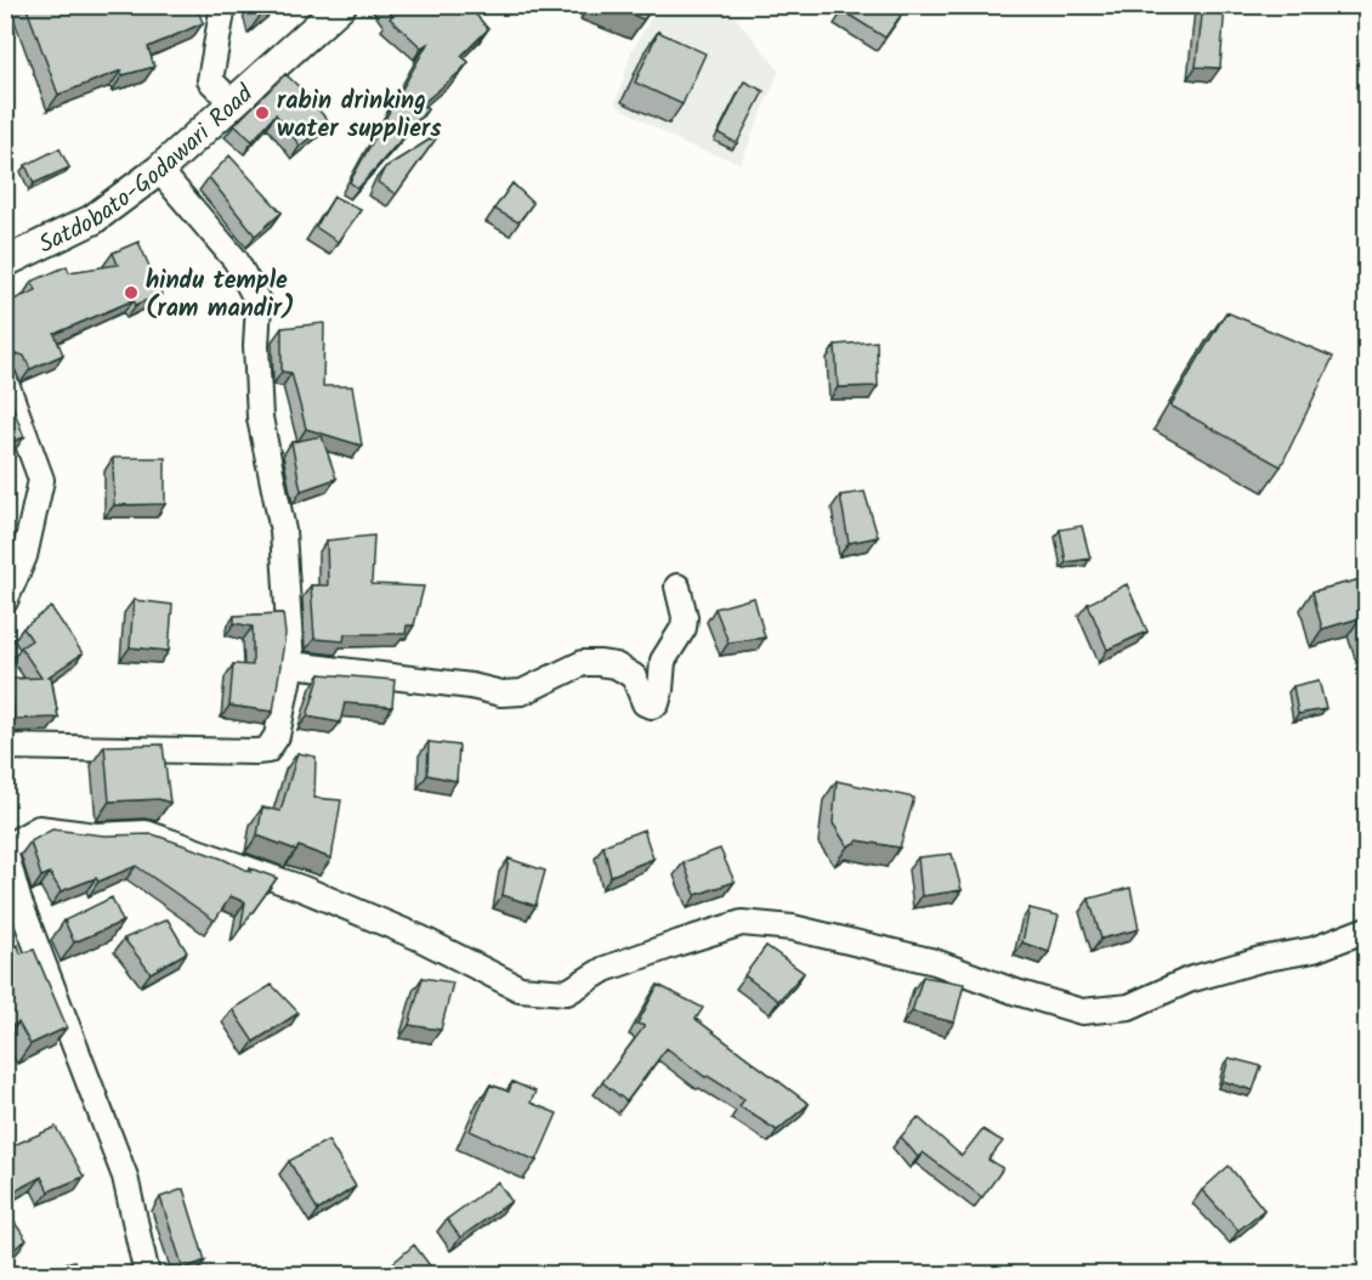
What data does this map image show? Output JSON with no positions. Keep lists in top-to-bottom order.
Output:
{
  "streets": {
    "street": ["Satdobato-Godawari Road"]
  },
  "places": ["rabin drinking water suppliers", "hindu temple (ram mandir)"]
}
